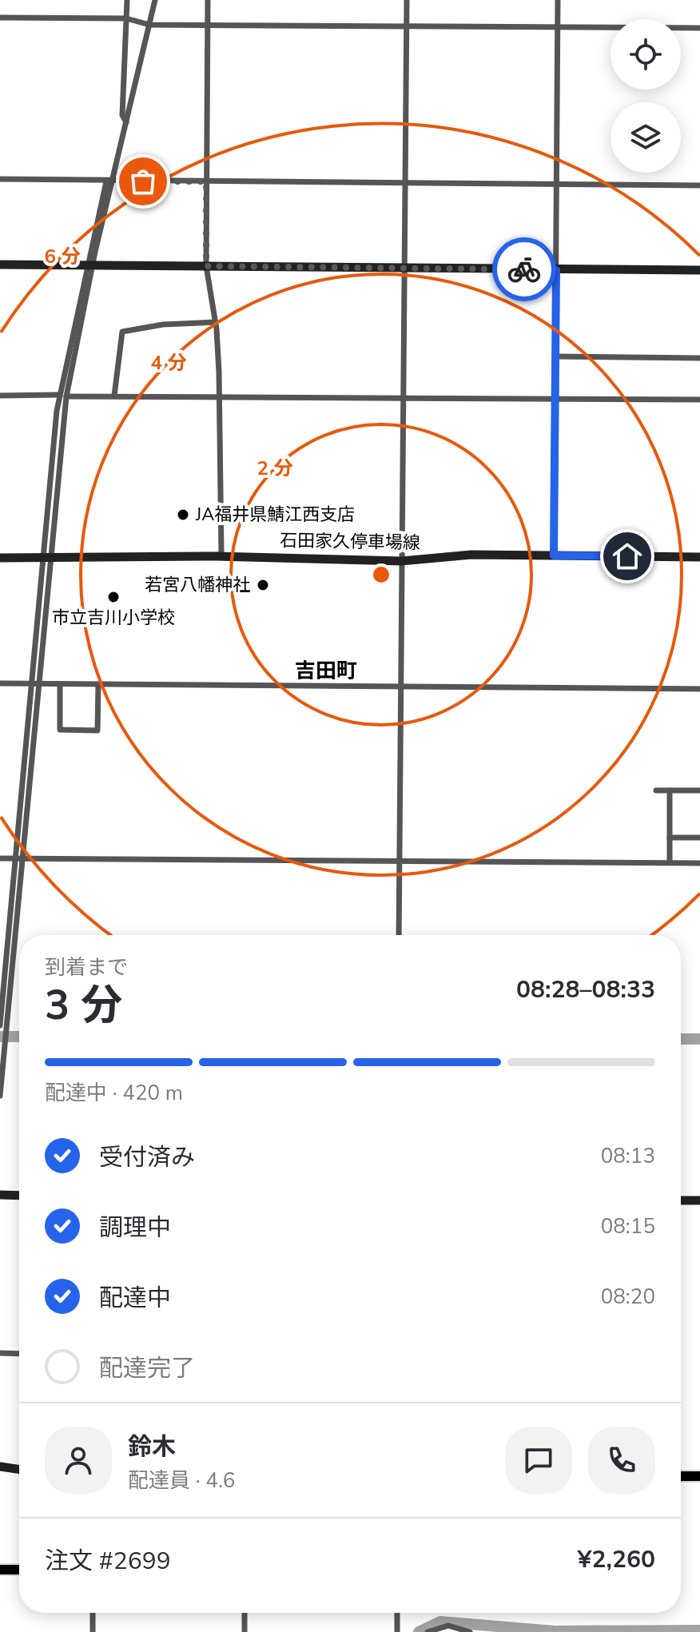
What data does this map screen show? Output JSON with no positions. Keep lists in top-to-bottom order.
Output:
{
  "streets": {
    "street": ["石田家久停車場線"]
  },
  "districts": ["吉田町"],
  "places": ["JA福井県鯖江西支店", "若宮八幡神社", "市立吉川小学校"],
  "page": {
    "heading": ["3 分", "到着まで", "08:28–08:33"],
    "panel": [
      "鈴木",
      "配達員 · 4.6",
      "注文 #2699",
      "¥2,260"
    ],
    "bar": "配達中 · 420 m",
    "list": [
      ["受付済み", "08:13"],
      ["調理中", "08:15"],
      ["配達中", "08:20"],
      "配達完了"
    ]
  },
  "rings": ["6 分", "4 分", "2 分"]
}
